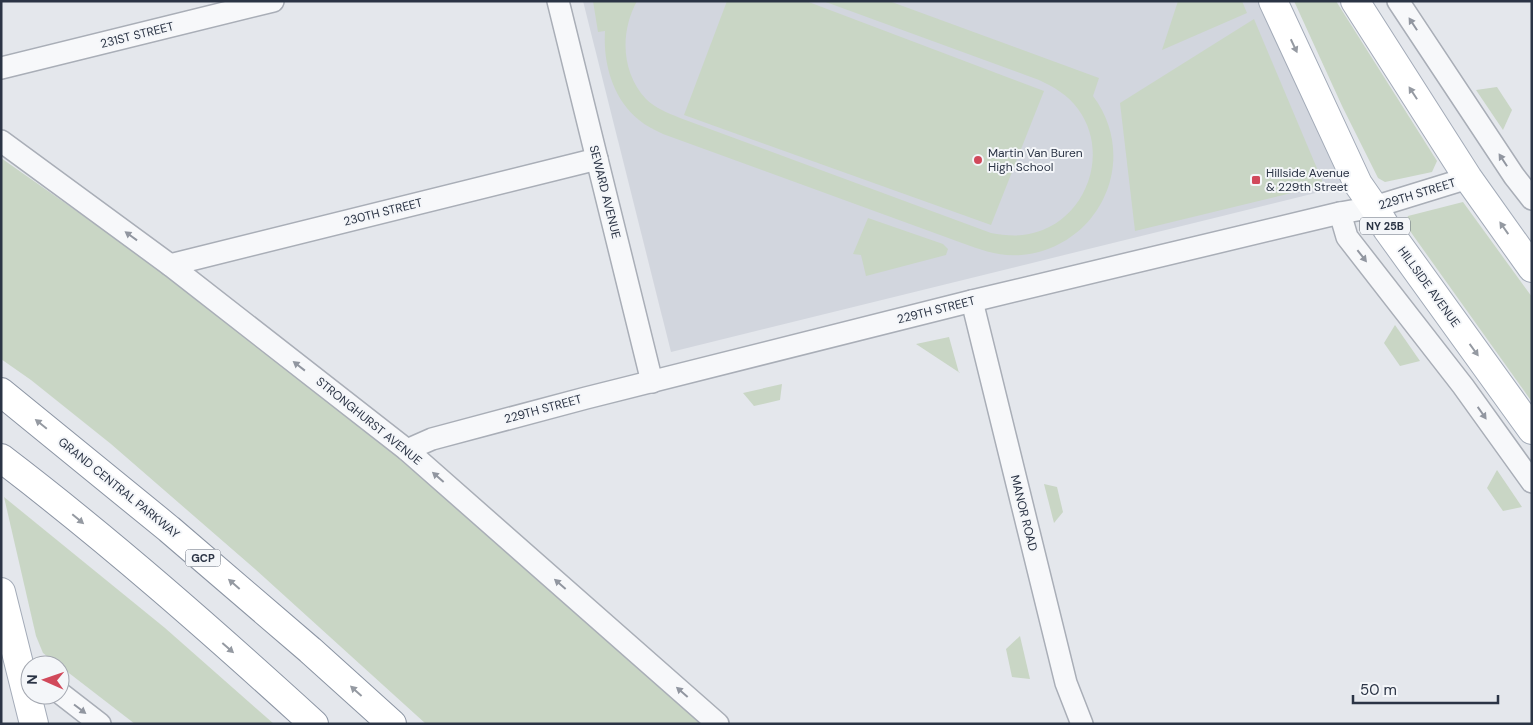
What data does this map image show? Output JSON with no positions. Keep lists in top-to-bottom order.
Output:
{
  "streets": {
    "main road": [
      "NY 25B",
      "HILLSIDE AVENUE",
      "GRAND CENTRAL PARKWAY",
      "GCP"
    ],
    "street": [
      "231ST STREET",
      "SEWARD AVENUE",
      "229TH STREET",
      "230TH STREET",
      "STRONGHURST AVENUE",
      "MANOR ROAD"
    ]
  },
  "crossings": [
    ["SEWARD AVENUE", "229TH STREET"],
    ["SEWARD AVENUE", "230TH STREET"],
    ["229TH STREET", "HILLSIDE AVENUE"],
    ["229TH STREET", "STRONGHURST AVENUE"],
    ["229TH STREET", "MANOR ROAD"],
    ["230TH STREET", "STRONGHURST AVENUE"]
  ],
  "one_way": ["STRONGHURST AVENUE"],
  "places": {
    "other": ["Martin Van Buren High School"],
    "transit": ["Hillside Avenue & 229th Street"]
  },
  "scale_bar": "50 m",
  "north": "left"
}
